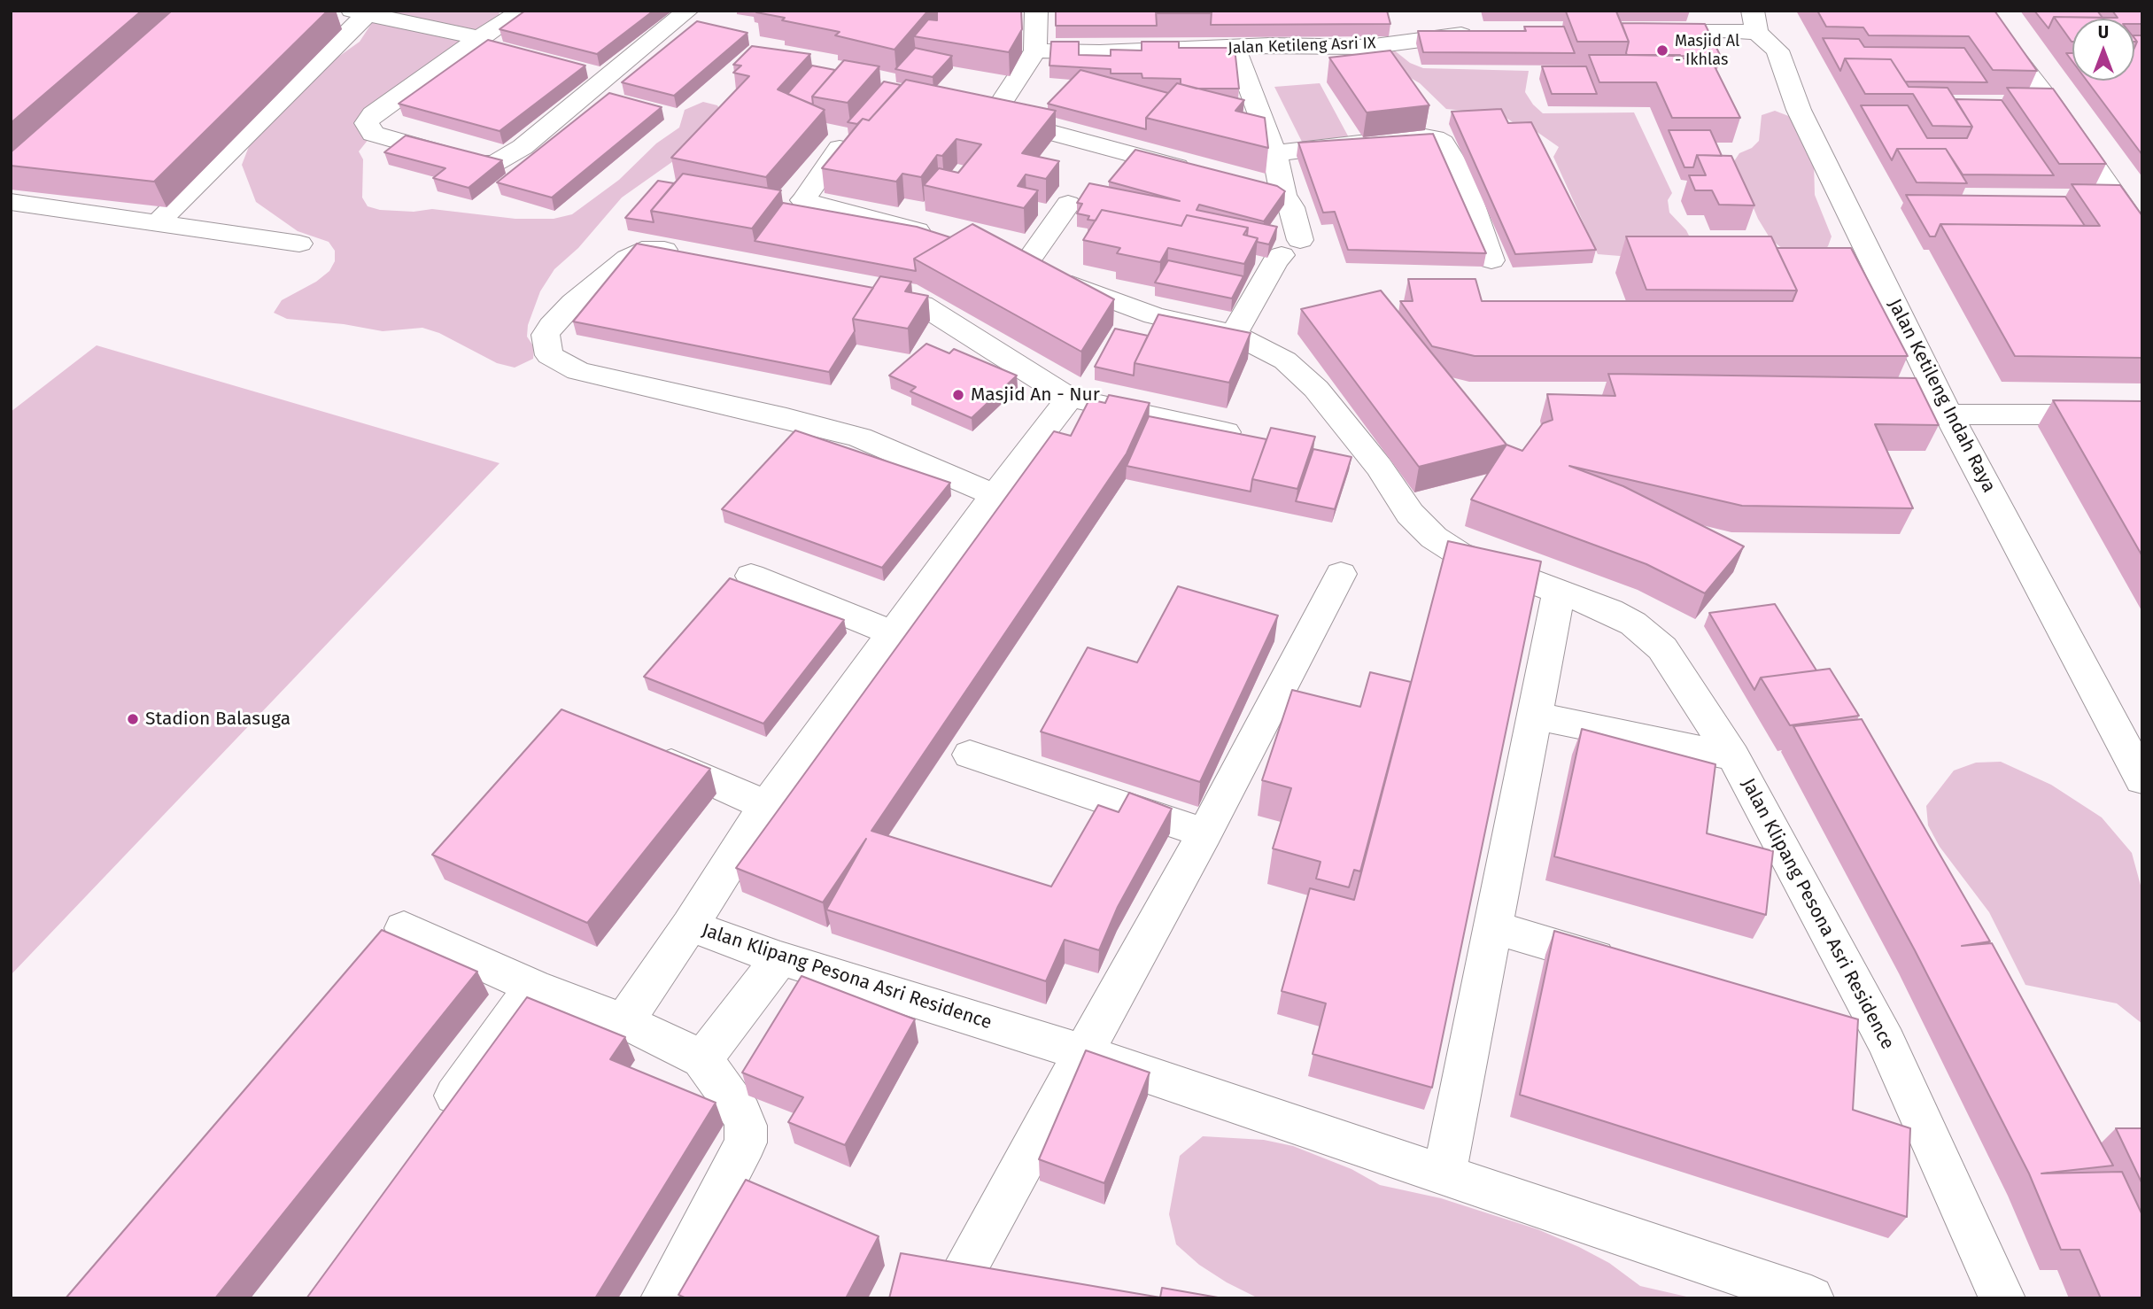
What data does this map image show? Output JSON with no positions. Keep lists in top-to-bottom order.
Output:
{
  "streets": {
    "street": ["Jalan Ketileng Asri IX", "Jalan Ketileng Indah Raya", "Jalan Klipang Pesona Asri Residence"]
  },
  "places": ["Masjid Al - Ikhlas", "Masjid An - Nur", "Stadion Balasuga"],
  "north": "top"
}
